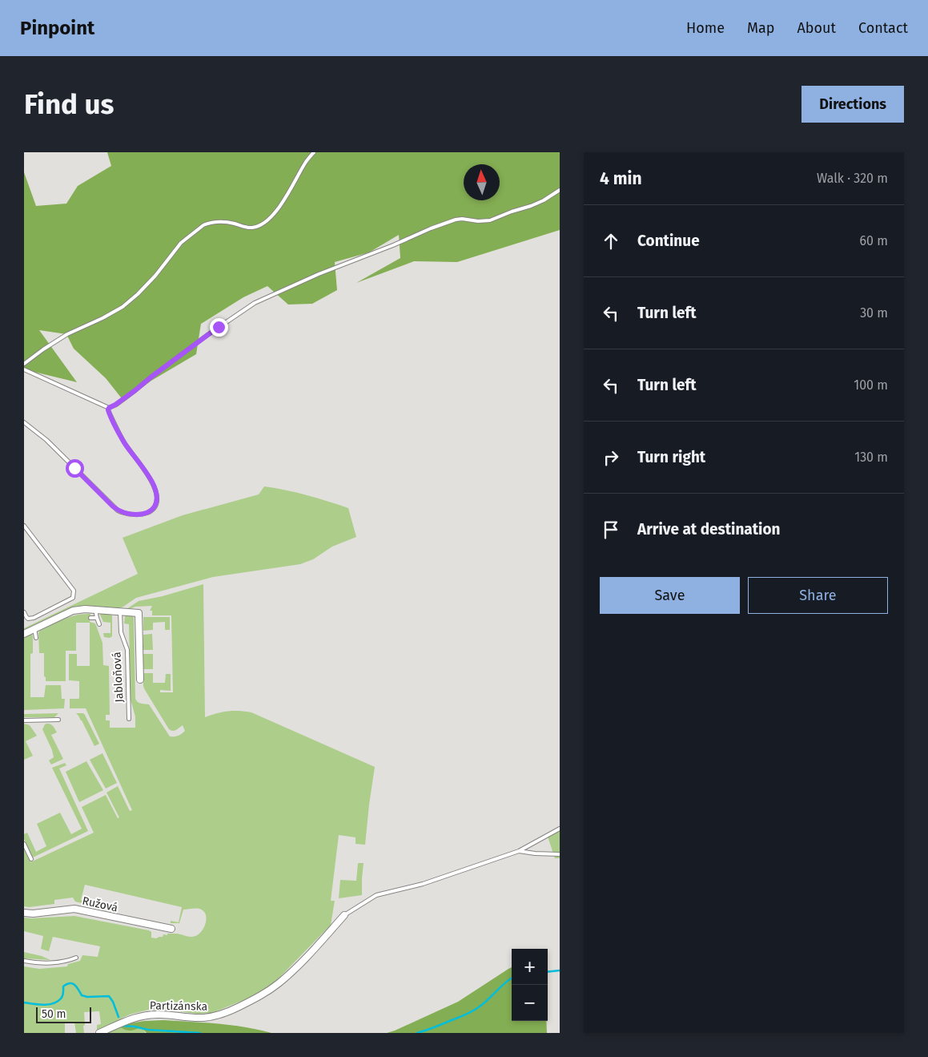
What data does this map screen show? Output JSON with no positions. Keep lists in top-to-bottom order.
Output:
{
  "streets": {
    "street": ["Jabloňová", "Ružová", "Partizánska"]
  },
  "scale_bar": "50 m",
  "north": "top",
  "page": {
    "header": "Pinpoint",
    "nav": [
      "Home",
      "Map",
      "About",
      "Contact"
    ],
    "buttons": [
      "Directions",
      ["Save", "Share"]
    ],
    "title": "Find us",
    "heading": ["4 min", "Walk · 320 m"],
    "list": [
      ["Continue", "60 m"],
      ["Turn left", "30 m"],
      ["Turn left", "100 m"],
      ["Turn right", "130 m"],
      "Arrive at destination"
    ],
    "map_buttons": ["+", "−"],
    "scale": "50 m"
  }
}
